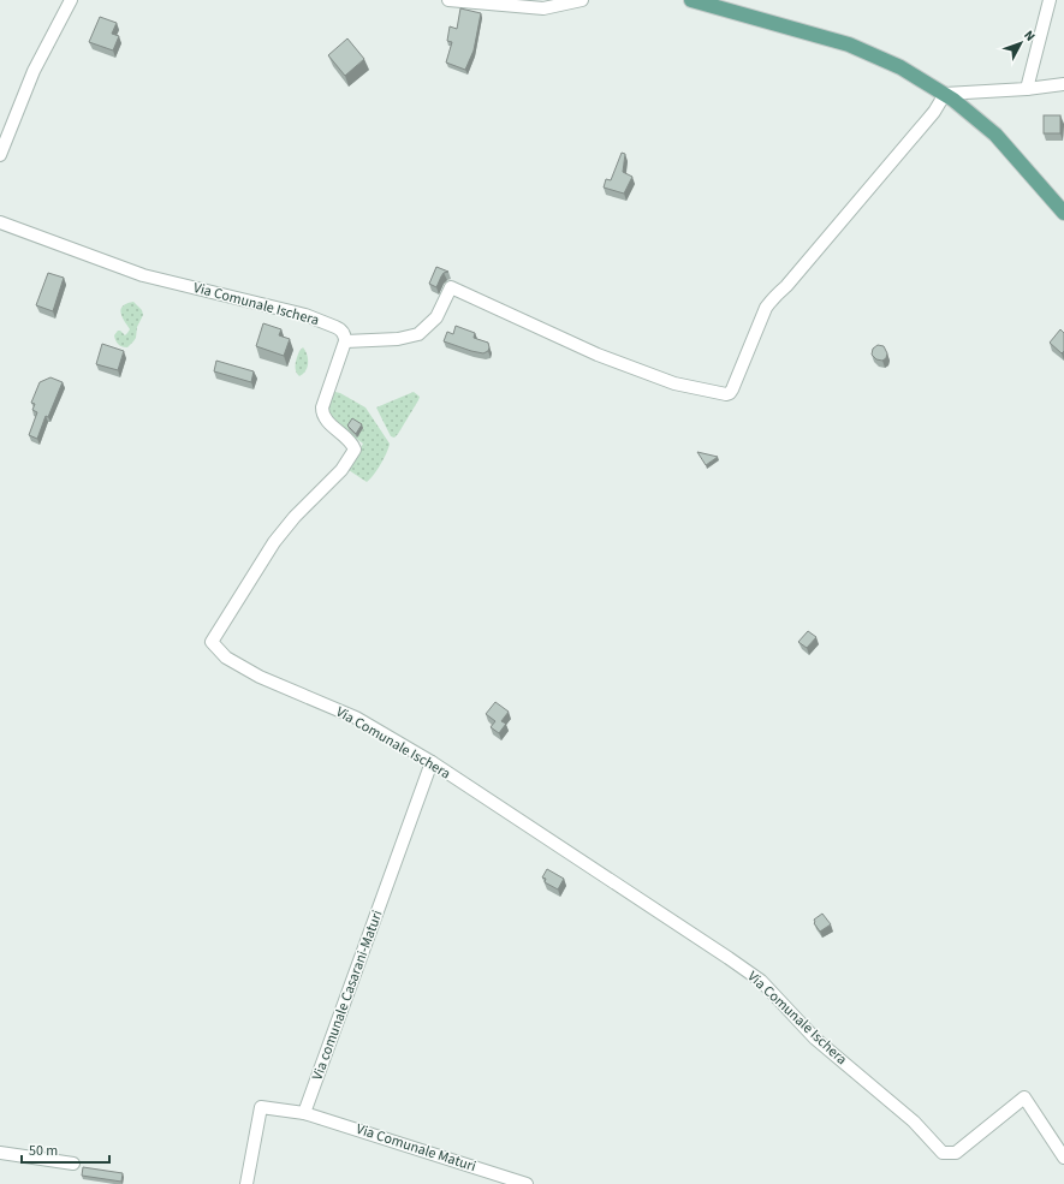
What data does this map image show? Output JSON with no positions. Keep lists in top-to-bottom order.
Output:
{
  "streets": {
    "street": ["Via Comunale Ischera", "Via comunale Casarani-Maturi", "Via Comunale Maturi"]
  },
  "crossings": [
    ["Via Comunale Ischera", "Via comunale Casarani-Maturi"],
    ["Via comunale Casarani-Maturi", "Via Comunale Maturi"]
  ],
  "scale_bar": "50 m",
  "north": "top right"
}
